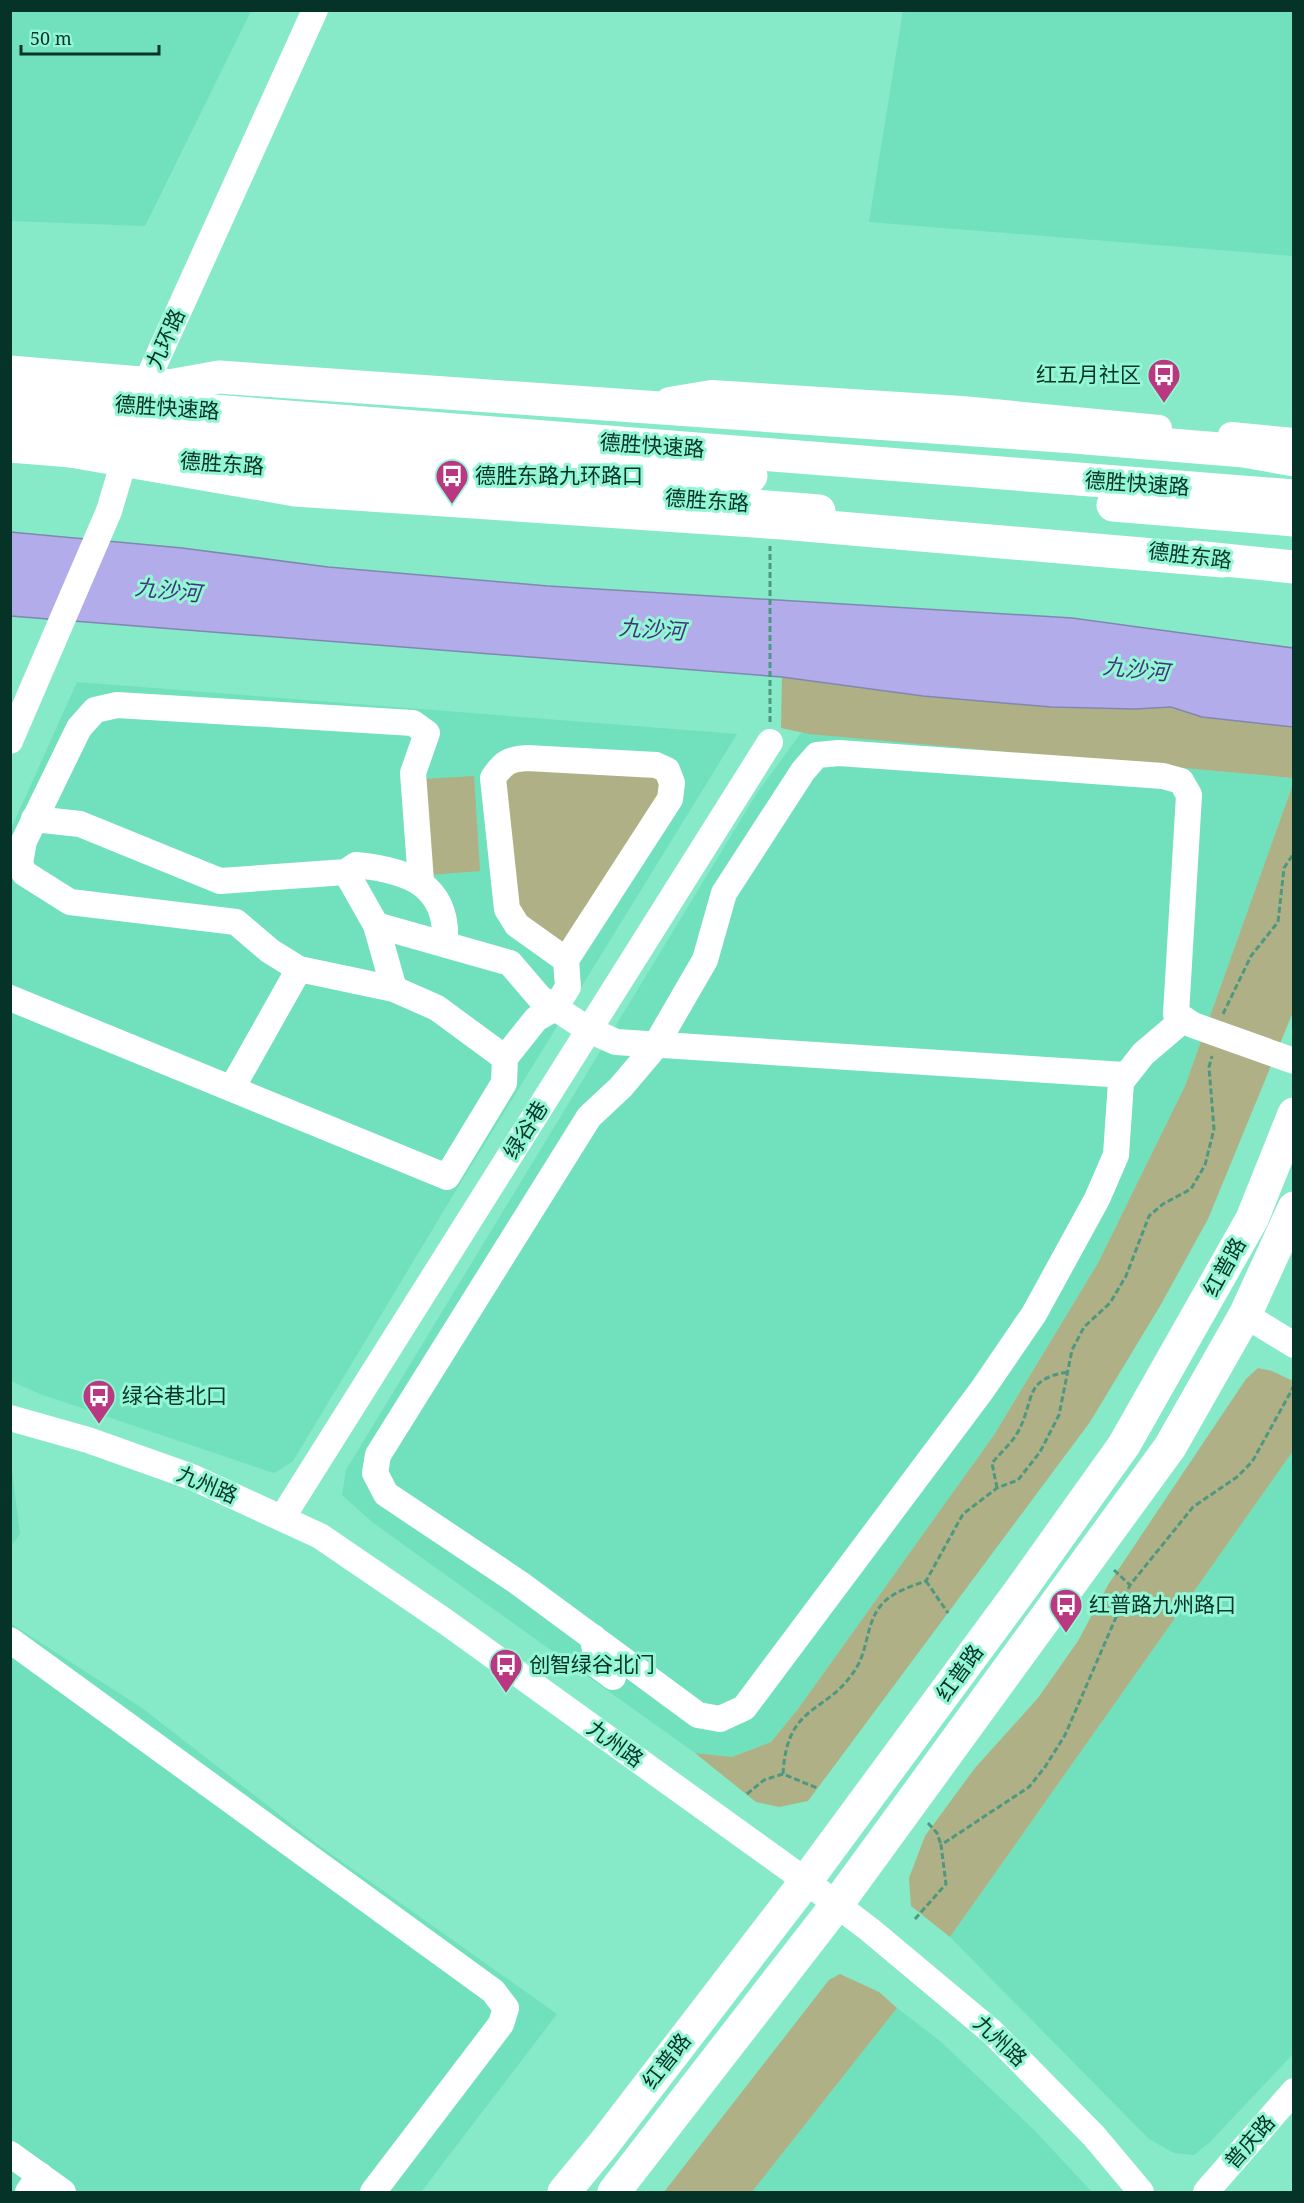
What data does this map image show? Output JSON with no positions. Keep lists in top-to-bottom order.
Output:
{
  "streets": {
    "main road": ["德胜快速路", "德胜东路", "红普路"],
    "street": [
      "九环路",
      "绿谷巷",
      "九州路",
      "普庆路"
    ]
  },
  "crossings": [
    ["九环路", "德胜东路"],
    ["绿谷巷", "九州路"],
    ["红普路", "九州路"]
  ],
  "water": ["九沙河"],
  "places": {
    "bus stop": [
      "红五月社区",
      "德胜东路九环路口",
      "绿谷巷北口",
      "红普路九州路口",
      "创智绿谷北门"
    ]
  },
  "scale_bar": "50 m"
}
